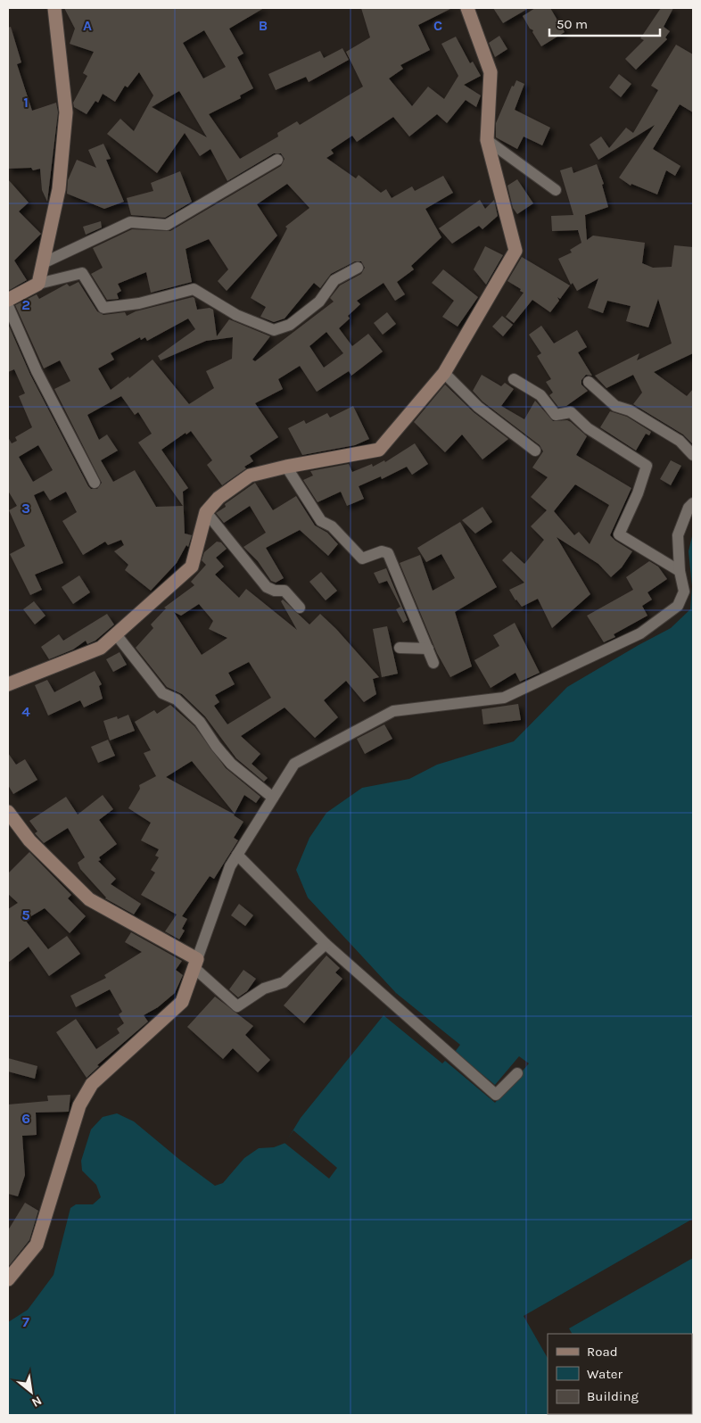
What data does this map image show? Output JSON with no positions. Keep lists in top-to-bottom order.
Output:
{
  "legend": ["Road", "Water", "Building"],
  "scale_bar": "50 m",
  "north": "bottom right",
  "grid": {
    "columns": ["A", "B", "C"],
    "rows": [
      "1",
      "2",
      "3",
      "4",
      "5",
      "6",
      "7"
    ]
  }
}
